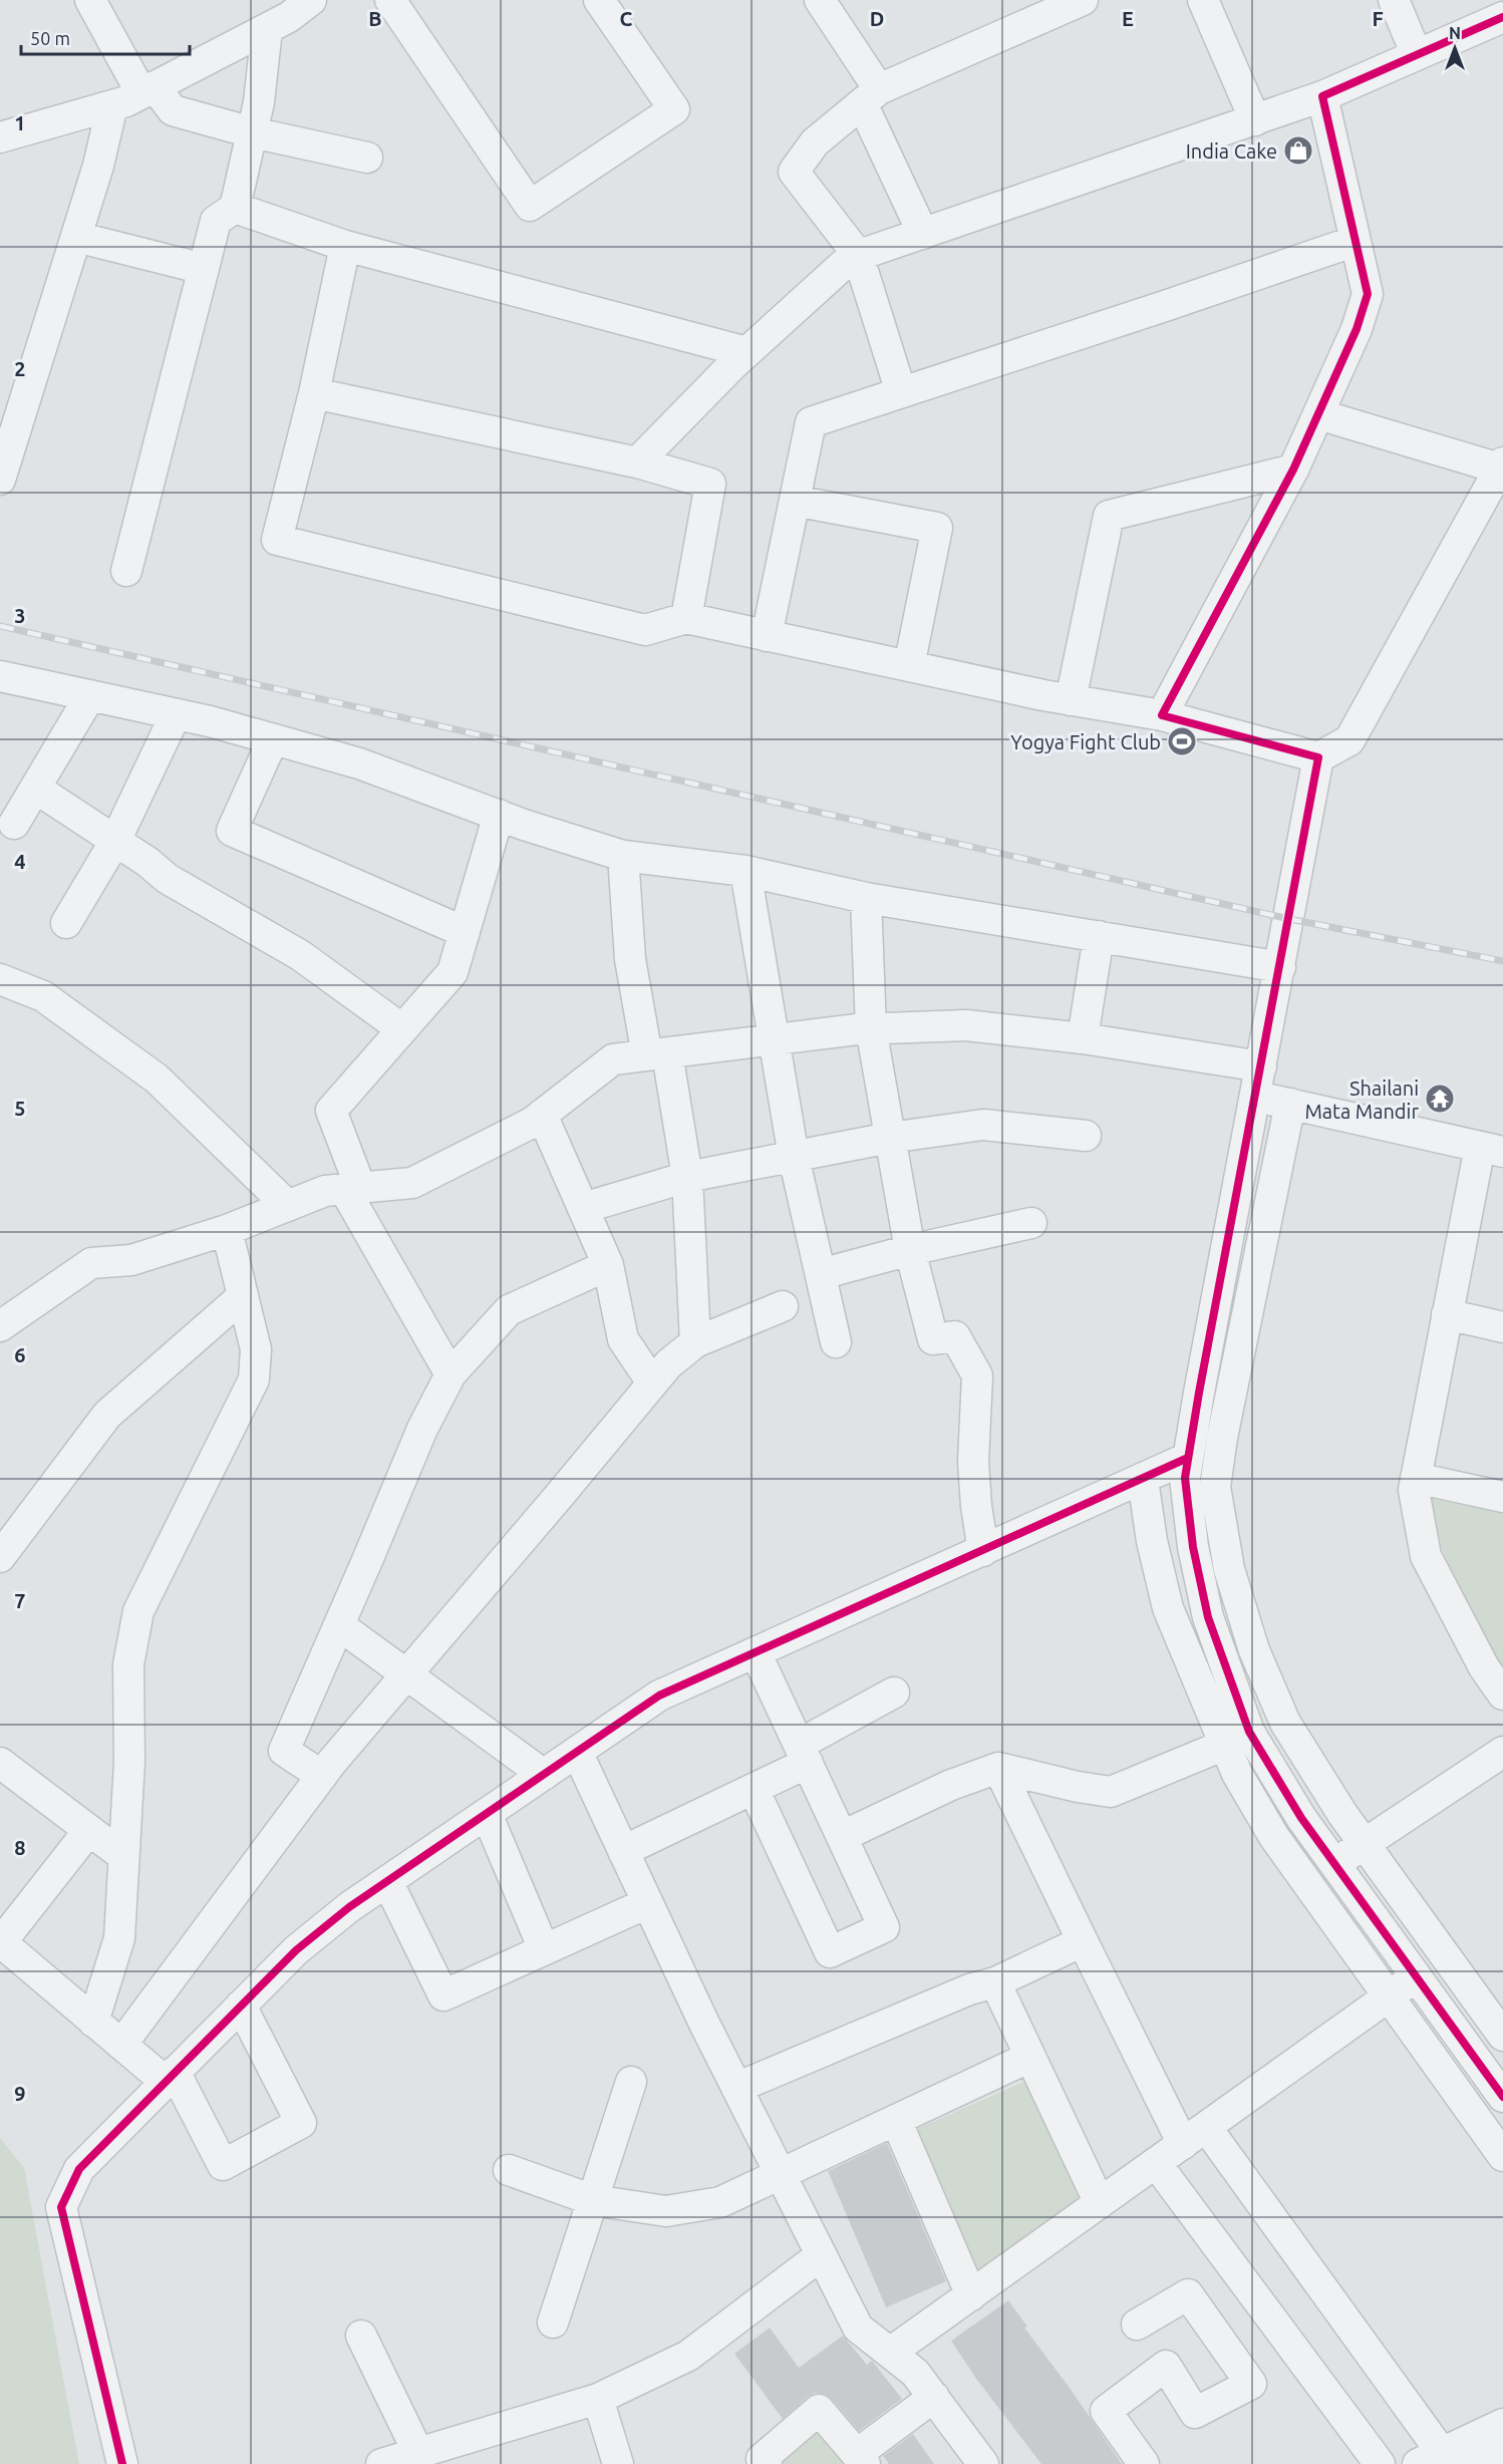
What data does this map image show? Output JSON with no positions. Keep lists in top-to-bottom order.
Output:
{
  "places": {
    "shop": ["India Cake"],
    "sports": ["Yogya Fight Club"],
    "temple": ["Shailani Mata Mandir"]
  },
  "scale_bar": "50 m",
  "north": "top",
  "grid": {
    "columns": [
      "B",
      "C",
      "D",
      "E",
      "F"
    ],
    "rows": [
      "1",
      "2",
      "3",
      "4",
      "5",
      "6",
      "7",
      "8",
      "9"
    ]
  }
}
